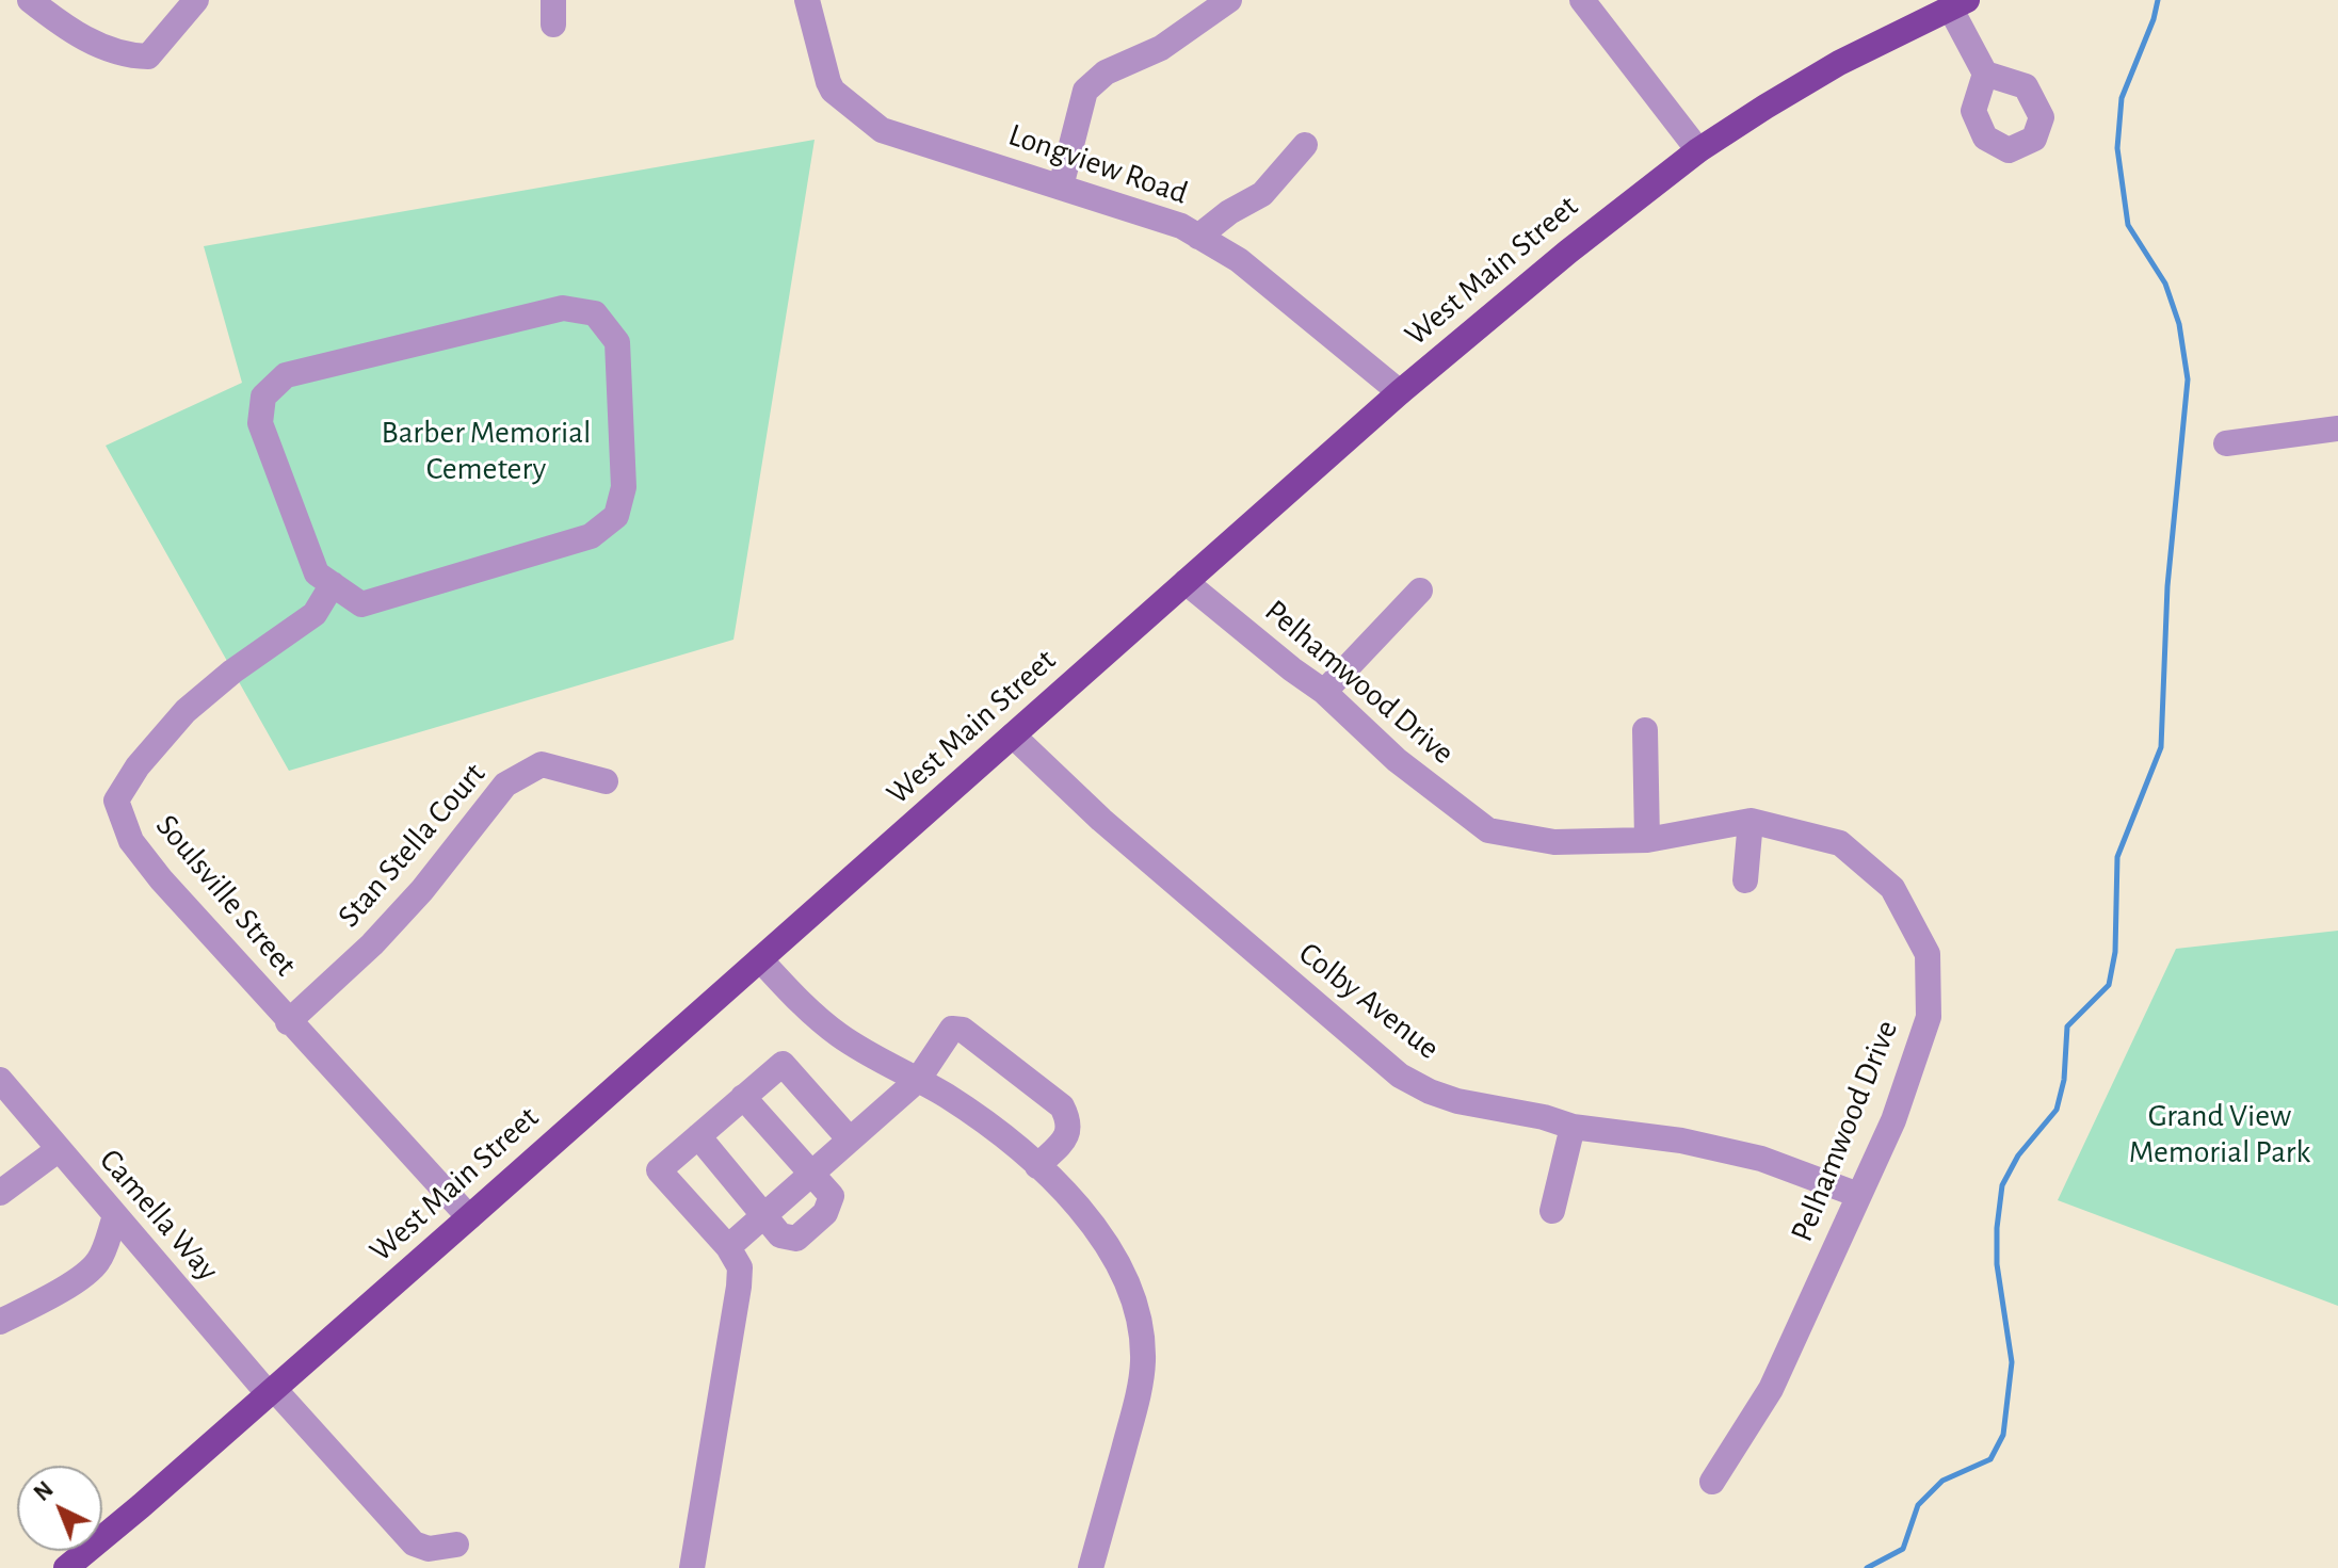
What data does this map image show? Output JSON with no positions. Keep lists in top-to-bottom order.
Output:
{
  "streets": {
    "main road": ["West Main Street"],
    "street": [
      "Longview Road",
      "Pelhamwood Drive",
      "Stan Stella Court",
      "Soulsville Street",
      "Colby Avenue",
      "Camella Way"
    ]
  },
  "crossings": [
    ["Longview Road", "West Main Street"],
    ["West Main Street", "Pelhamwood Drive"],
    ["West Main Street", "Soulsville Street"],
    ["West Main Street", "Colby Avenue"],
    ["West Main Street", "Camella Way"],
    ["Pelhamwood Drive", "Colby Avenue"],
    ["Stan Stella Court", "Soulsville Street"]
  ],
  "parks": ["Barber Memorial Cemetery", "Grand View Memorial Park"],
  "north": "top left"
}
